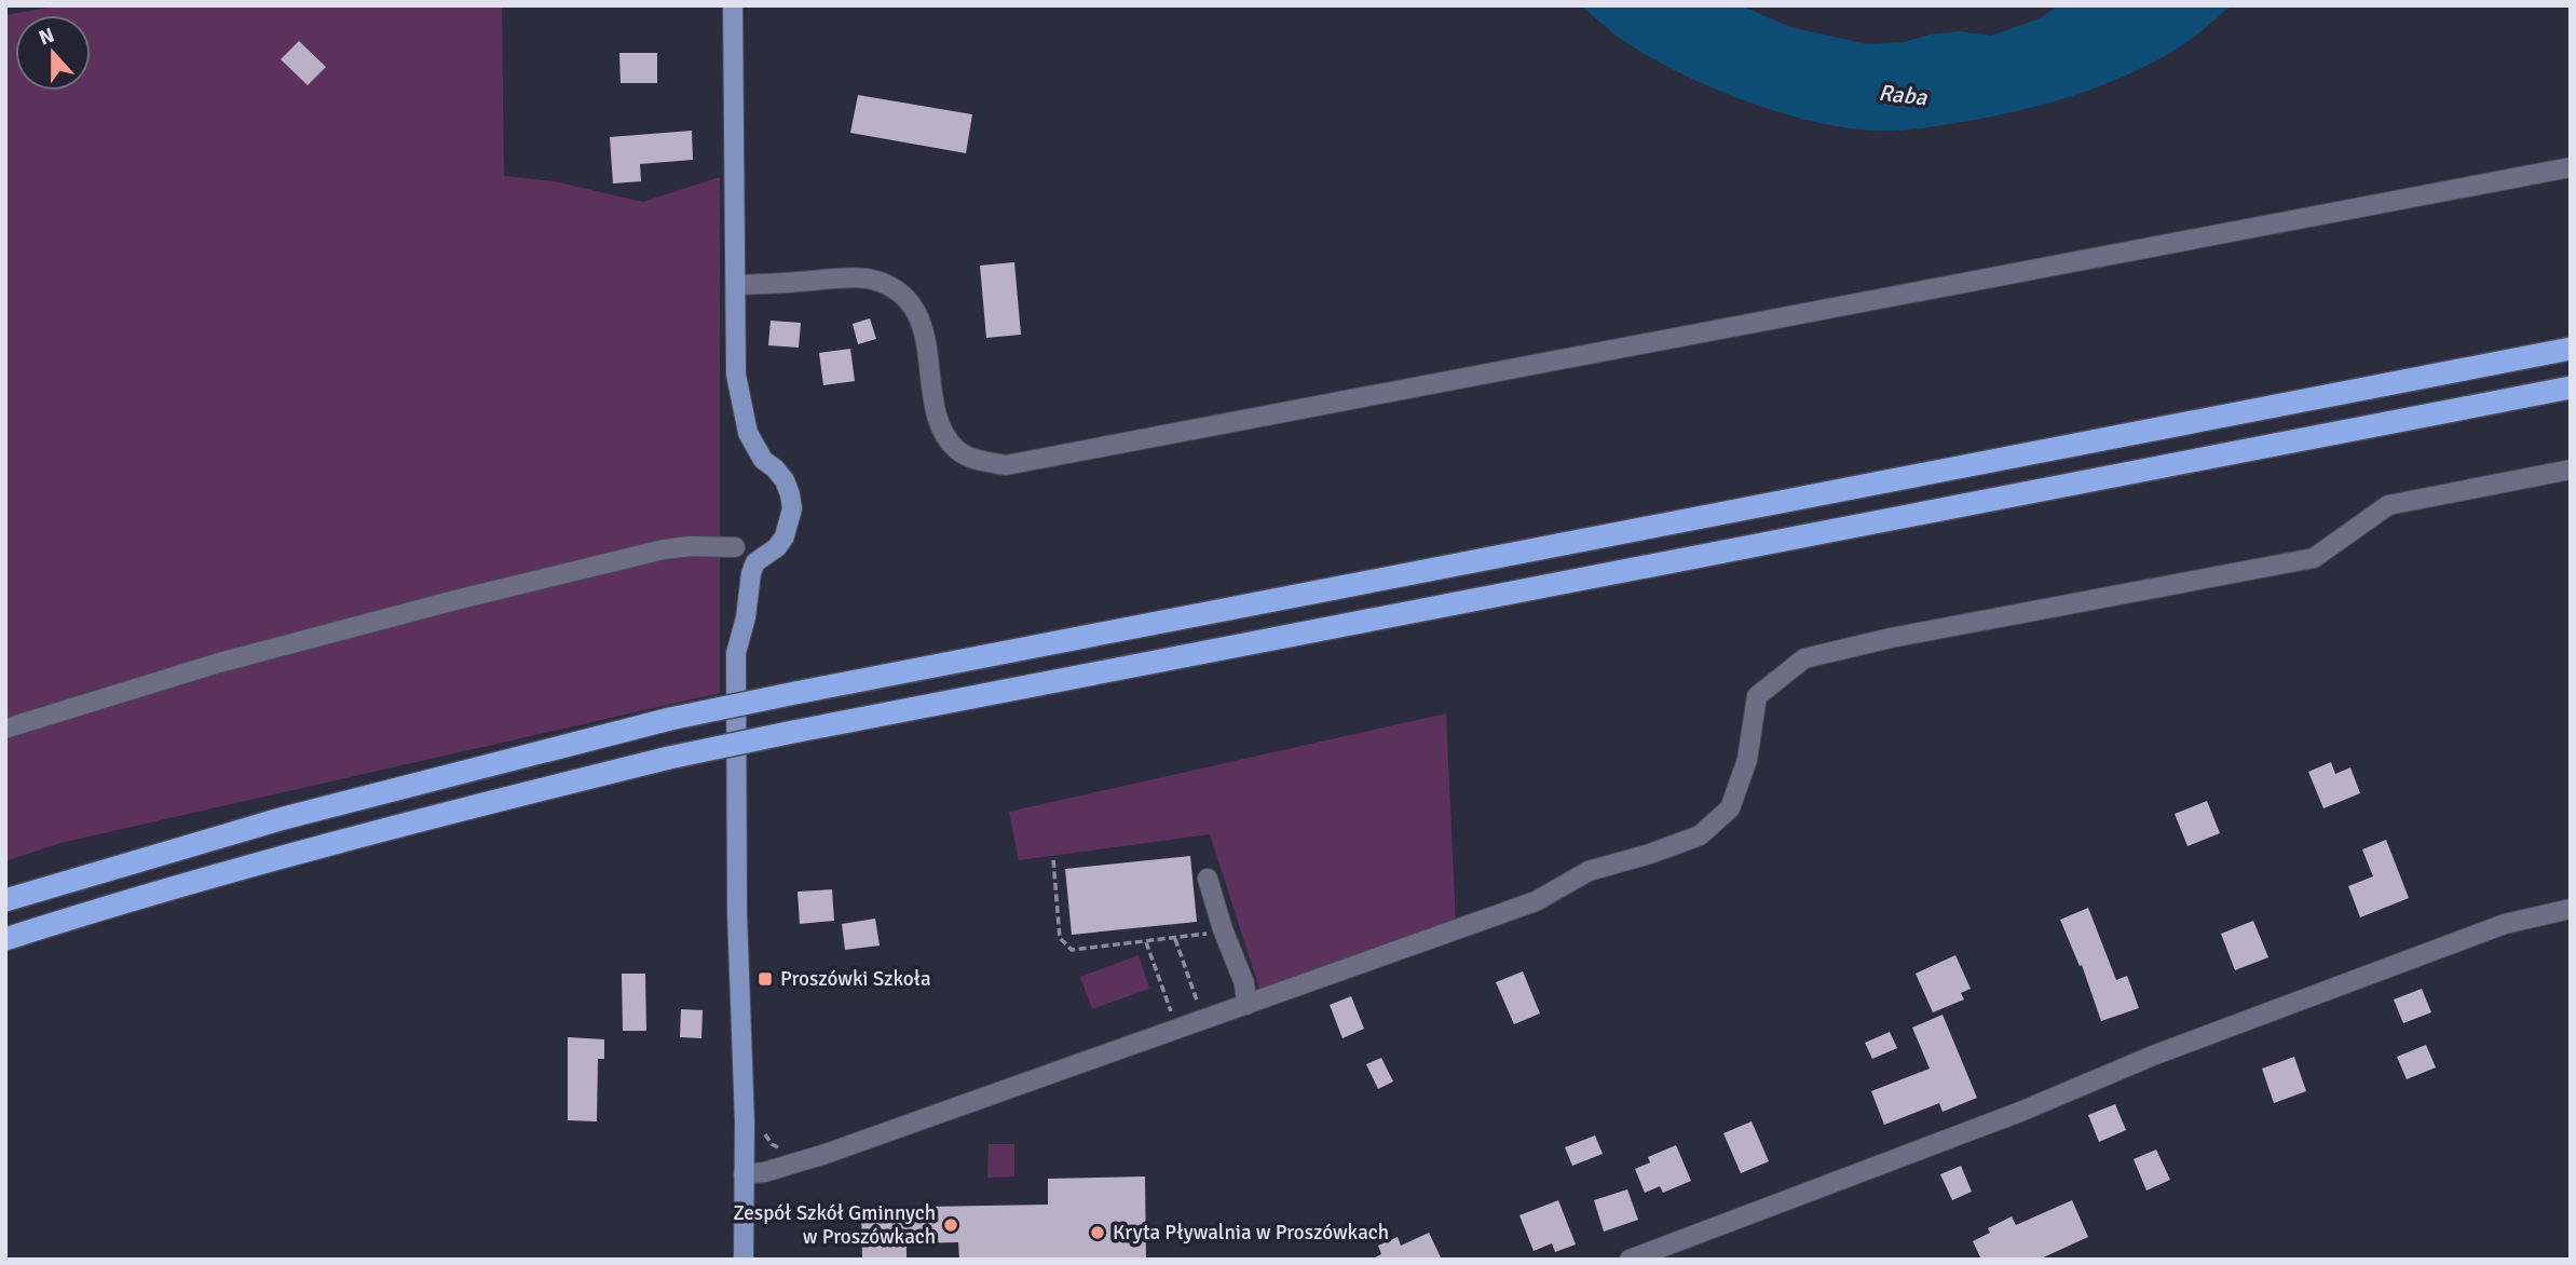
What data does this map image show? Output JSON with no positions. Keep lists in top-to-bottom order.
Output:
{
  "water": ["Raba"],
  "places": {
    "transit": ["Proszówki Szkoła"],
    "other": ["Zespół Szkół Gminnych w Proszówkach", "Kryta Pływalnia w Proszówkach"]
  },
  "north": "top"
}
